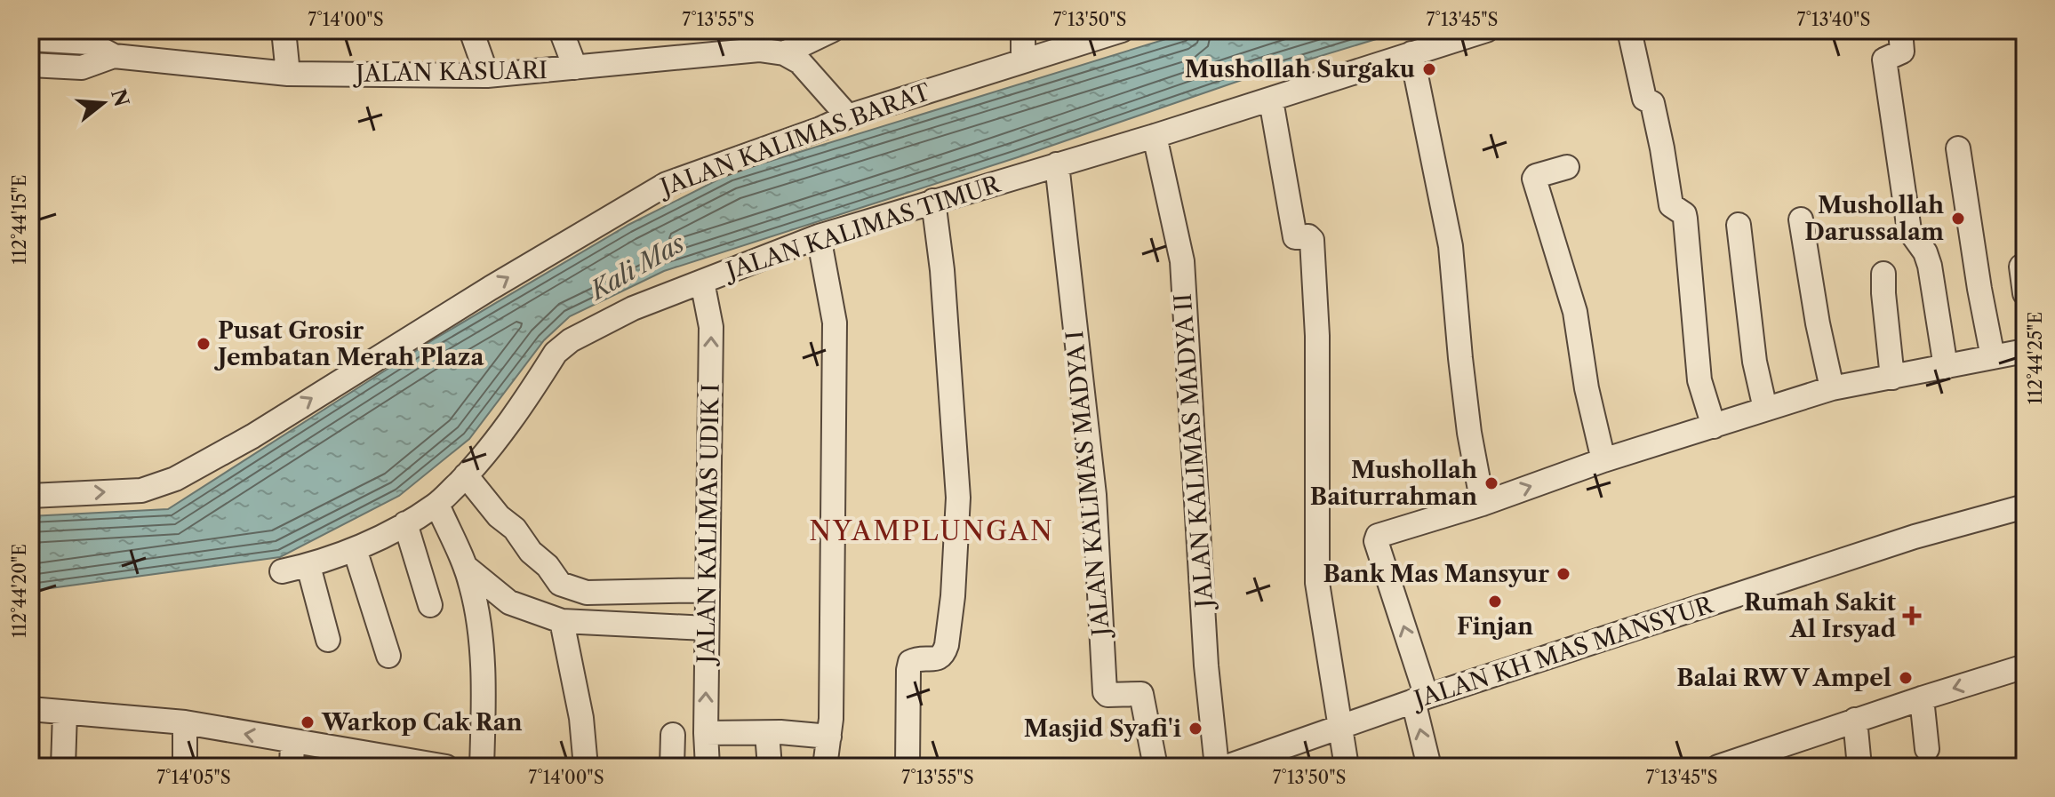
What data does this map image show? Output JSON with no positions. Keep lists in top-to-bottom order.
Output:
{
  "streets": {
    "street": [
      "JALAN KASUARI",
      "JALAN KALIMAS BARAT",
      "JALAN KALIMAS TIMUR",
      "JALAN KALIMAS MADYA II",
      "JALAN KALIMAS MADYA I",
      "JALAN KALIMAS UDIK I",
      "JALAN KH MAS MANSYUR"
    ]
  },
  "crossings": [
    ["JALAN KALIMAS TIMUR", "JALAN KALIMAS MADYA II"],
    ["JALAN KALIMAS TIMUR", "JALAN KALIMAS MADYA I"],
    ["JALAN KALIMAS TIMUR", "JALAN KALIMAS UDIK I"]
  ],
  "one_way": ["JALAN KALIMAS BARAT"],
  "districts": ["NYAMPLUNGAN"],
  "water": ["Kali Mas"],
  "places": {
    "other": [
      "Mushollah Surgaku",
      "Mushollah Darussalam",
      "Pusat Grosir Jembatan Merah Plaza",
      "Mushollah Baiturrahman",
      "Bank Mas Mansyur",
      "Finjan",
      "Balai RW V Ampel",
      "Warkop Cak Ran",
      "Masjid Syafi'i"
    ],
    "health": ["Rumah Sakit Al Irsyad"]
  },
  "north": "right",
  "coordinates": [
    "7°14'00\"S",
    "7°13'55\"S",
    "7°13'50\"S",
    "7°13'45\"S",
    "7°13'40\"S",
    "112°44'15\"E",
    "112°44'25\"E",
    "112°44'20\"E",
    "7°14'05\"S"
  ]
}
